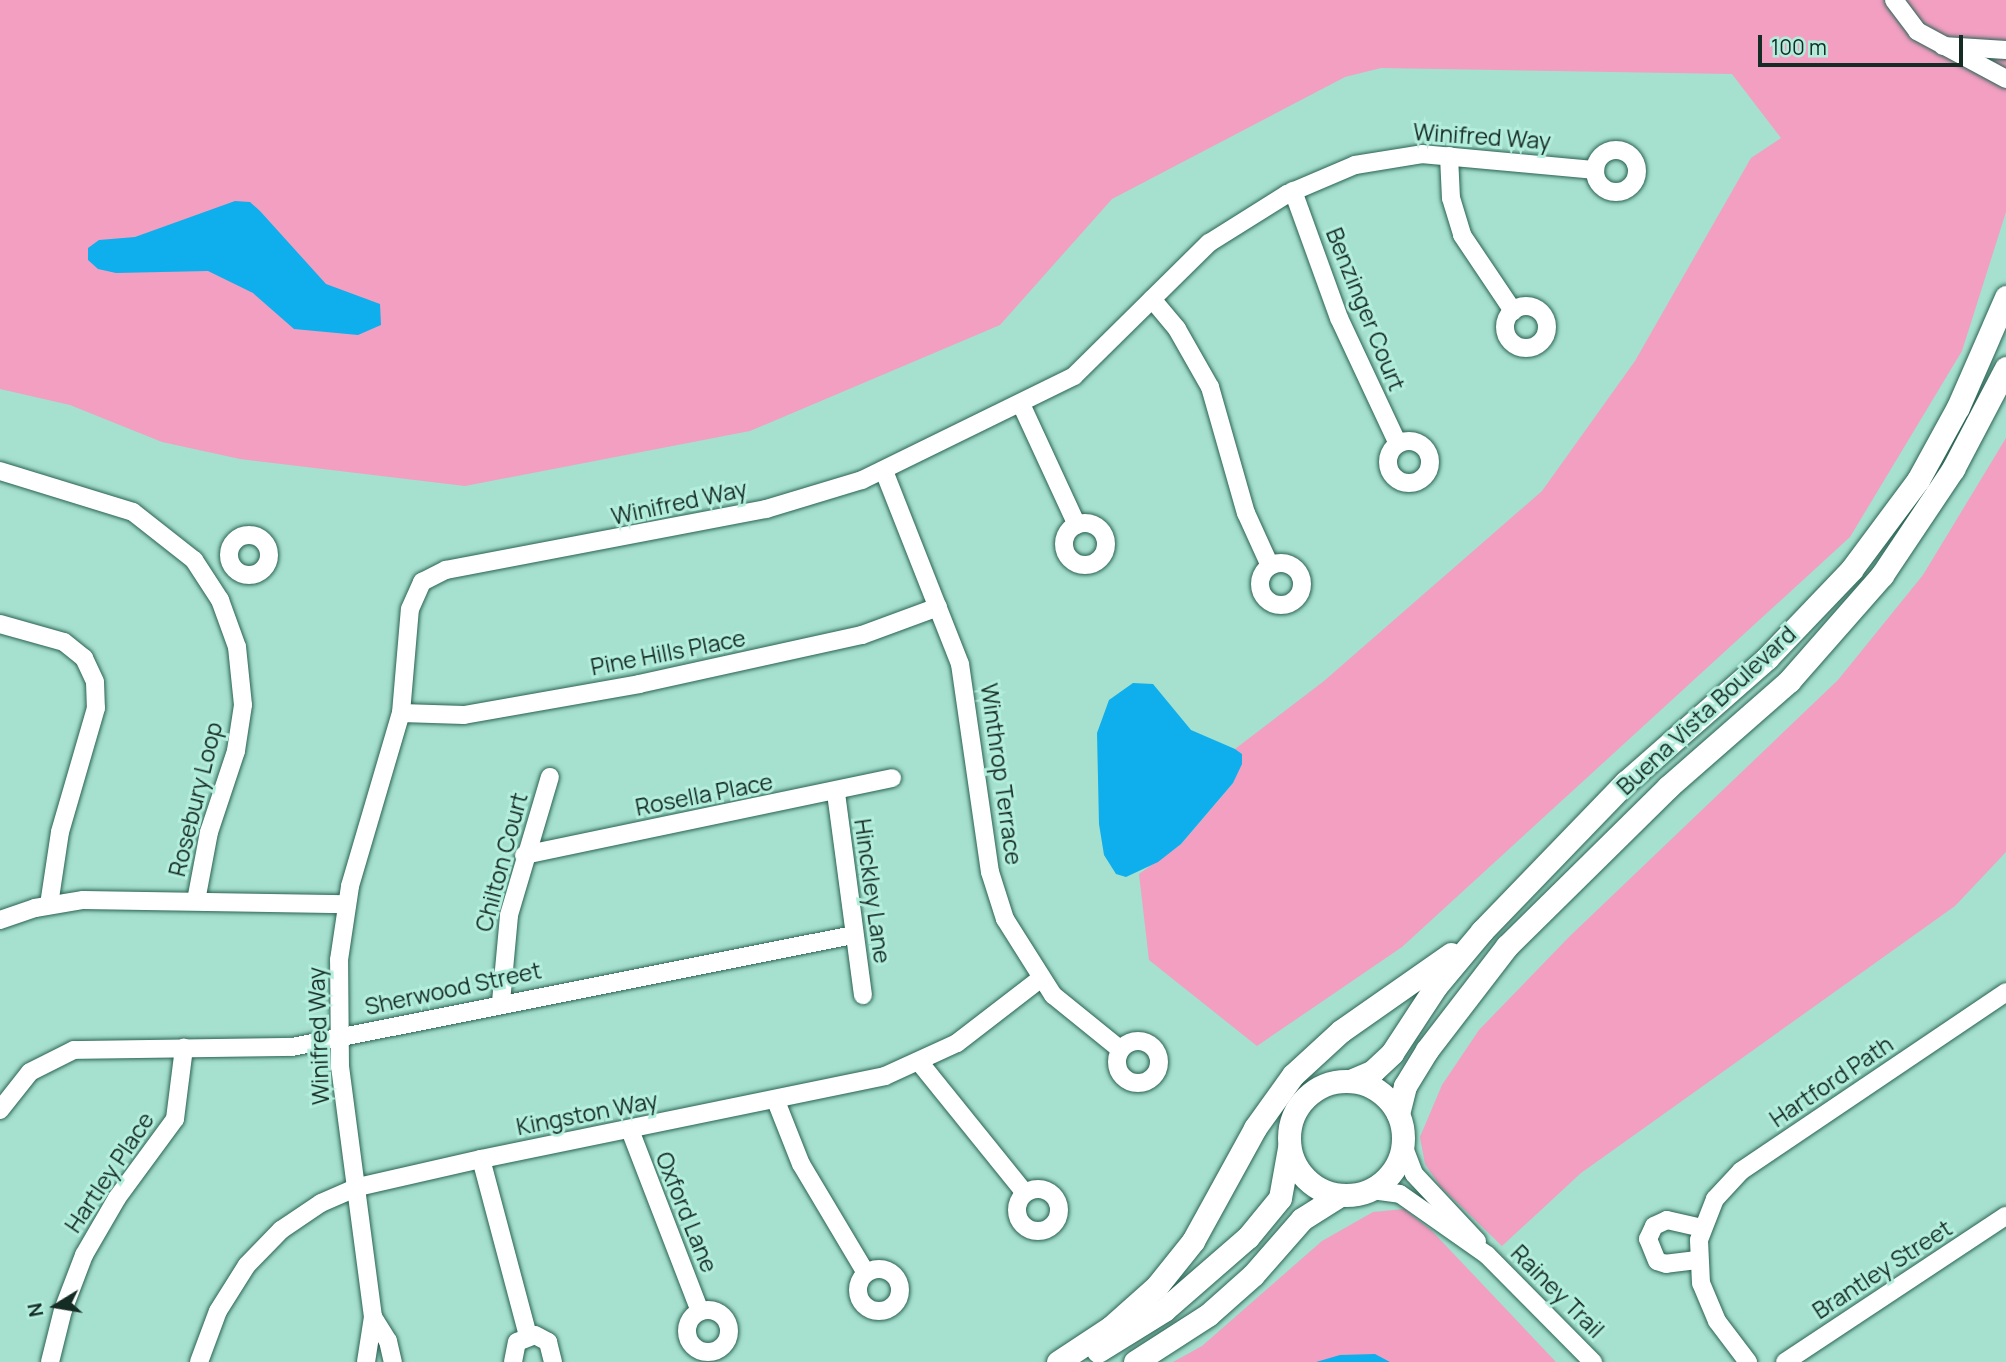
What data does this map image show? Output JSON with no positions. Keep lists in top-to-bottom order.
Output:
{
  "streets": {
    "main road": ["Buena Vista Boulevard"],
    "street": [
      "Winifred Way",
      "Benzinger Court",
      "Pine Hills Place",
      "Winthrop Terrace",
      "Rosella Place",
      "Rosebury Loop",
      "Chilton Court",
      "Hinckley Lane",
      "Sherwood Street",
      "Hartford Path",
      "Kingston Way",
      "Hartley Place",
      "Oxford Lane",
      "Brantley Street",
      "Rainey Trail"
    ]
  },
  "crossings": [
    ["Winifred Way", "Benzinger Court"],
    ["Winifred Way", "Pine Hills Place"],
    ["Winifred Way", "Winthrop Terrace"],
    ["Winifred Way", "Sherwood Street"],
    ["Winifred Way", "Kingston Way"],
    ["Pine Hills Place", "Winthrop Terrace"],
    ["Buena Vista Boulevard", "Rainey Trail"],
    ["Winthrop Terrace", "Kingston Way"],
    ["Rosella Place", "Chilton Court"],
    ["Rosella Place", "Hinckley Lane"],
    ["Chilton Court", "Sherwood Street"],
    ["Hinckley Lane", "Sherwood Street"],
    ["Sherwood Street", "Hartley Place"],
    ["Kingston Way", "Oxford Lane"]
  ],
  "scale_bar": "100 m",
  "north": "left"
}
